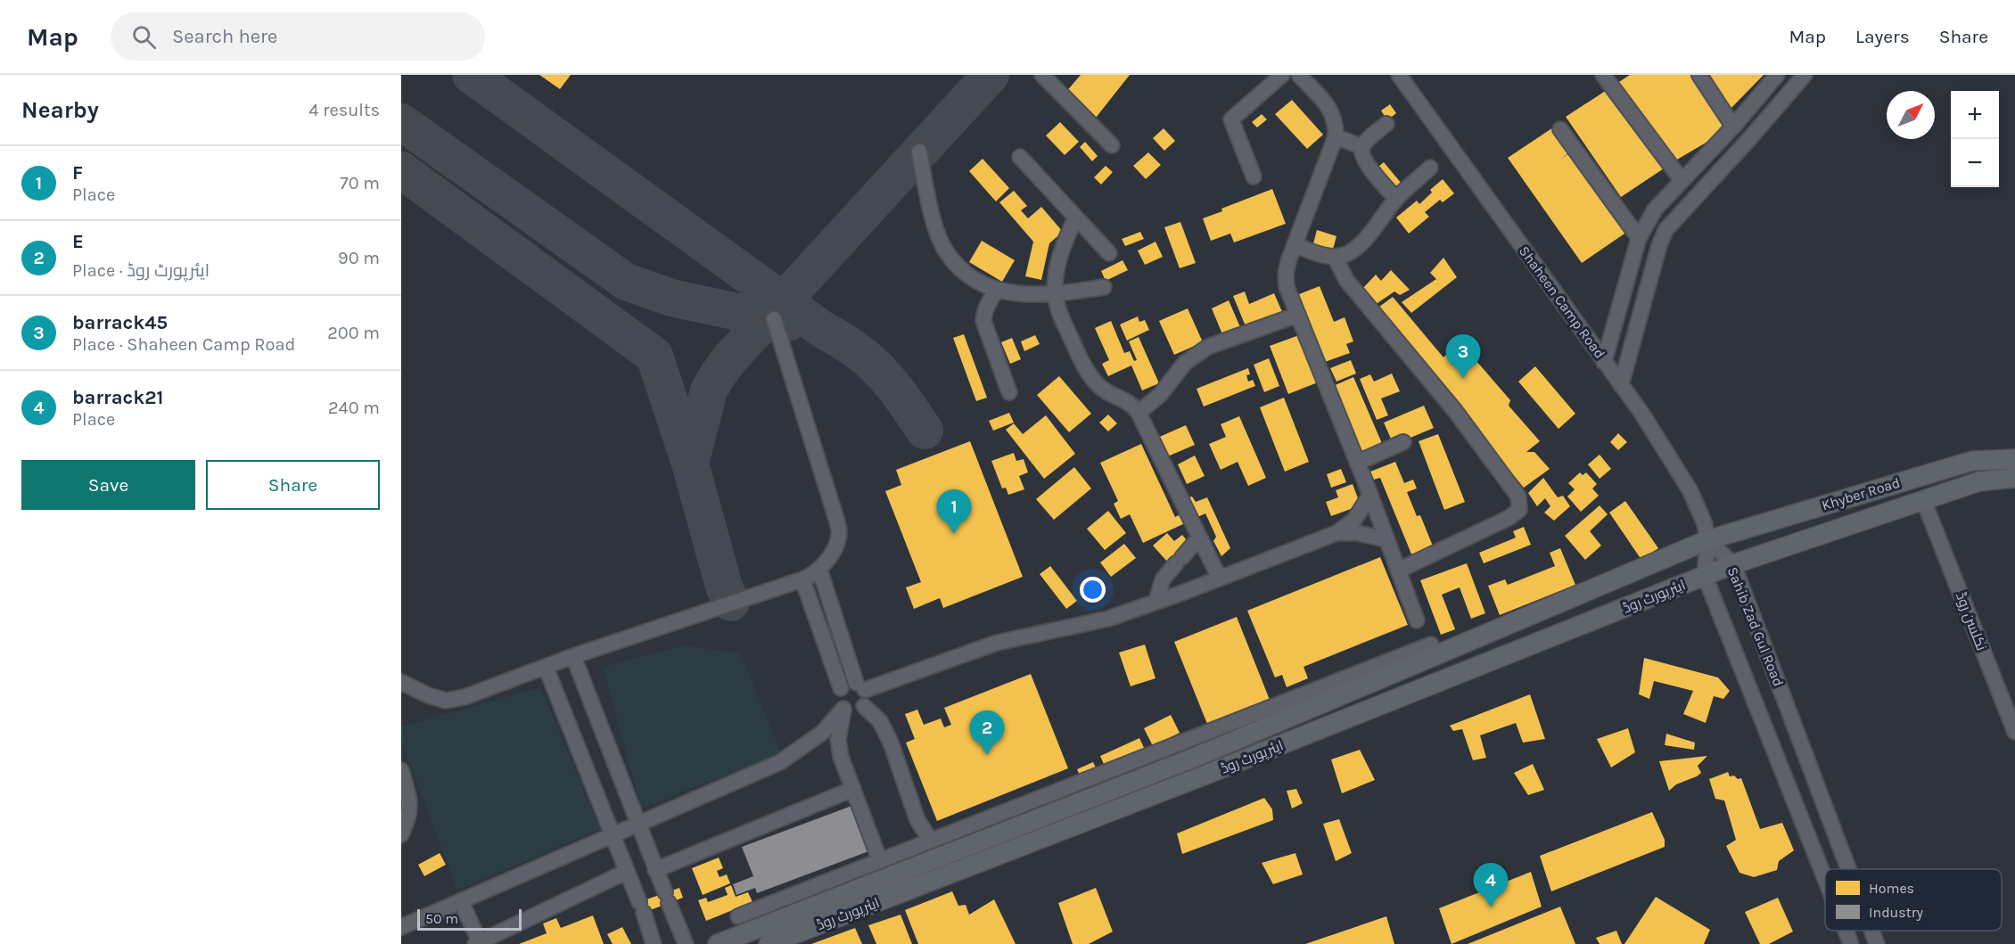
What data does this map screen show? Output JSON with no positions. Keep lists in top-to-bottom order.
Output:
{
  "streets": {
    "main road": ["Khyber Road", "ایئرپورٹ روڈ"],
    "street": ["Shaheen Camp Road", "نکلسن روڈ", "Sahib Zad Gul Road"]
  },
  "crossings": [
    ["Shaheen Camp Road", "Khyber Road"],
    ["Shaheen Camp Road", "Sahib Zad Gul Road"],
    ["Khyber Road", "ایئرپورٹ روڈ"],
    ["Khyber Road", "Sahib Zad Gul Road"],
    ["ایئرپورٹ روڈ", "Sahib Zad Gul Road"]
  ],
  "legend": ["Homes", "Industry"],
  "scale_bar": "50 m",
  "north": "top right",
  "page": {
    "header": "Map",
    "search": "Search here",
    "nav": ["Map", "Layers", "Share"],
    "heading": ["Nearby", "4 results"],
    "map_buttons": ["+", "−"],
    "list": [
      {
        "mark": "1",
        "name": "F",
        "note": "Place",
        "value": "70 m"
      },
      {
        "mark": "2",
        "name": "E",
        "note": "Place · ایئرپورٹ روڈ",
        "value": "90 m"
      },
      {
        "mark": "3",
        "name": "barrack45",
        "note": "Place · Shaheen Camp Road",
        "value": "200 m"
      },
      {
        "mark": "4",
        "name": "barrack21",
        "note": "Place",
        "value": "240 m"
      }
    ],
    "pins": [
      "3",
      "1",
      "2",
      "4"
    ],
    "buttons": ["Save", "Share"],
    "scale": "50 m"
  }
}
